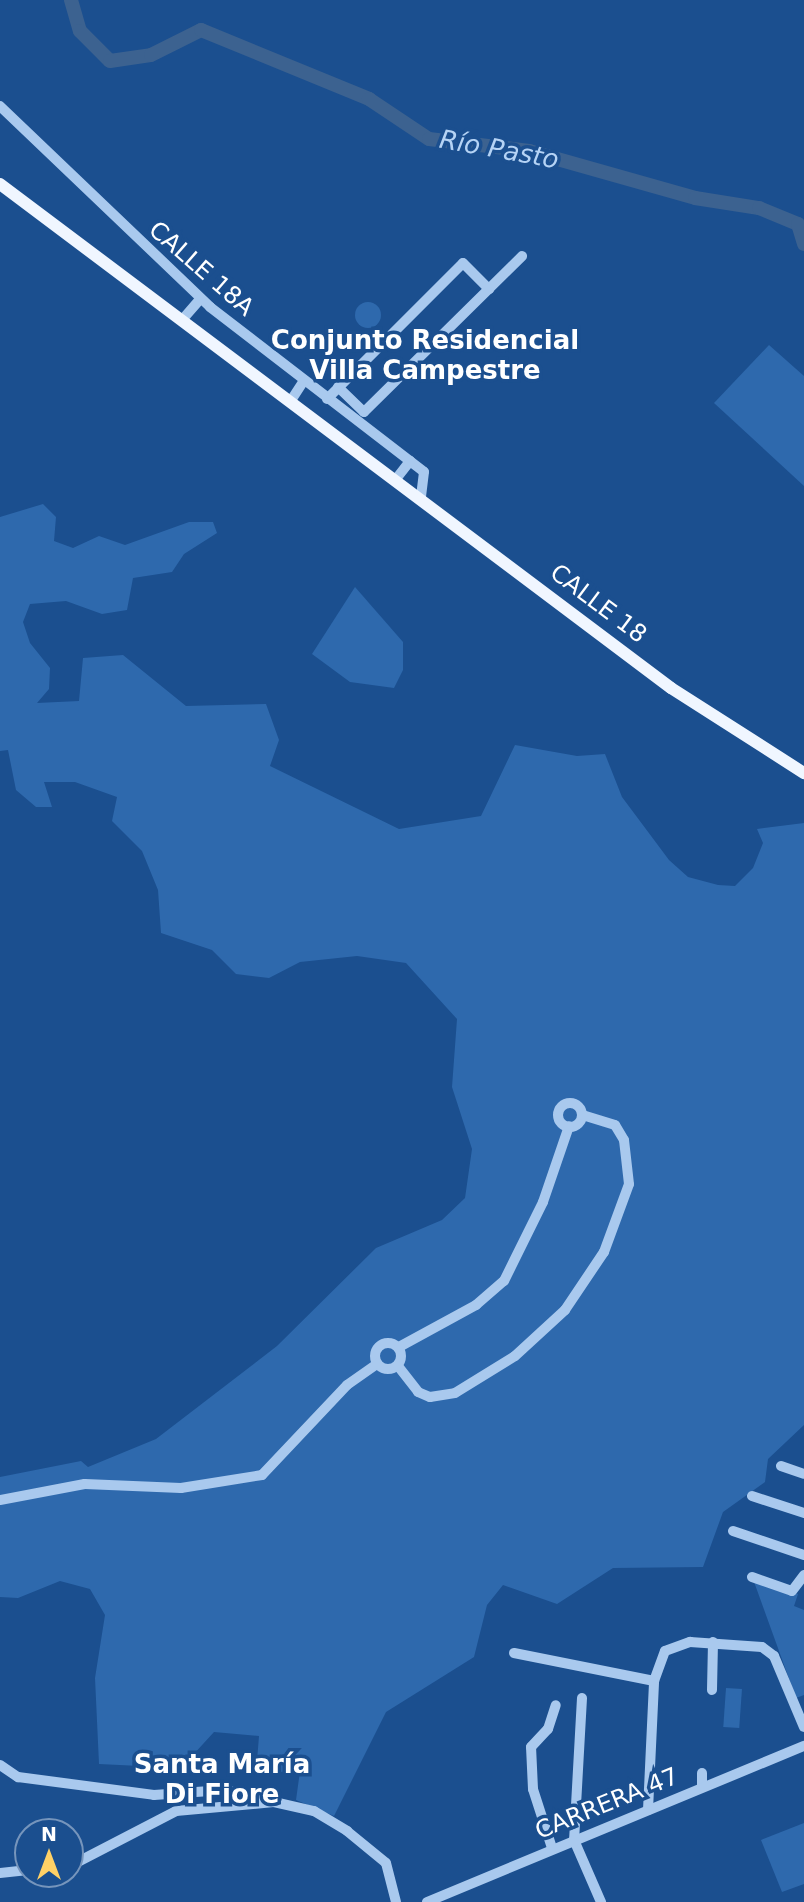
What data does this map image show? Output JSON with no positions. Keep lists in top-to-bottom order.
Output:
{
  "streets": {
    "main road": ["CALLE 18"],
    "street": ["CALLE 18A", "CARRERA 47"]
  },
  "crossings": [
    ["CALLE 18A", "CALLE 18"]
  ],
  "districts": ["Conjunto Residencial Villa Campestre", "Santa María Di Fiore"],
  "water": ["Río Pasto"],
  "north": "top"
}
